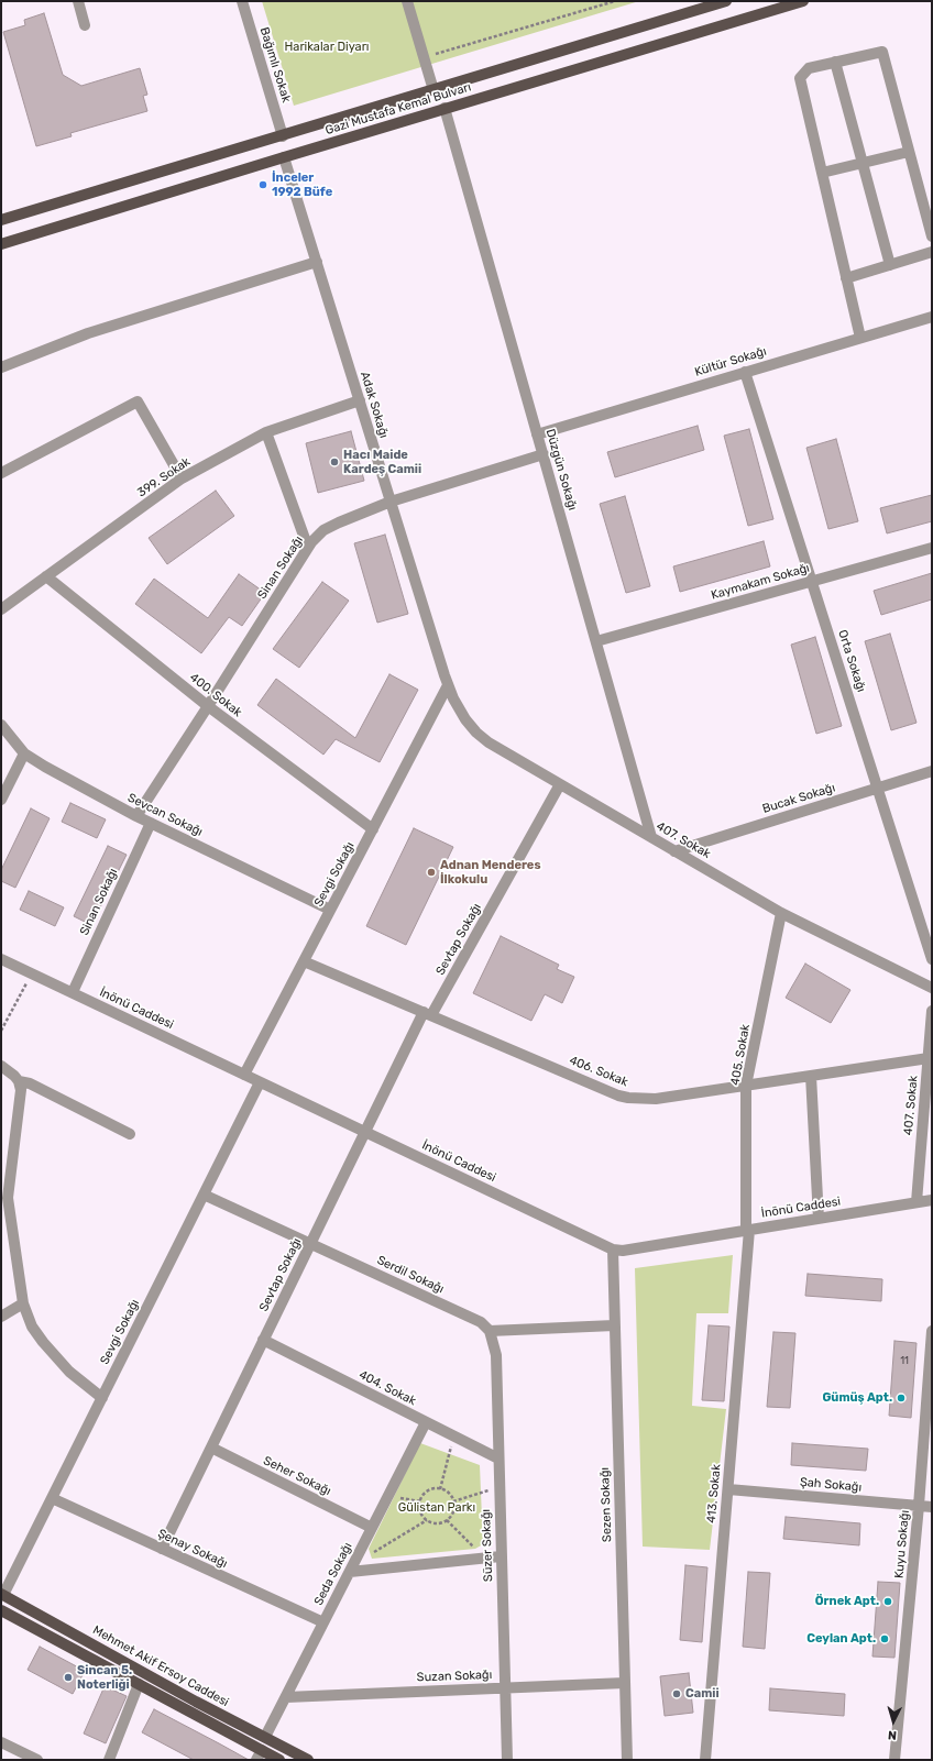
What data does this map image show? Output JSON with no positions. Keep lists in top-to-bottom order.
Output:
{
  "streets": {
    "main road": ["Gazi Mustafa Kemal Bulvarı", "Mehmet Akif Ersoy Caddesi"],
    "street": [
      "Bağımlı Sokak",
      "Kültür Sokağı",
      "Adak Sokağı",
      "Düzgün Sokağı",
      "399. Sokak",
      "Sinan Sokağı",
      "Kaymakam Sokağı",
      "Orta Sokağı",
      "400. Sokak",
      "Bucak Sokağı",
      "Sevcan Sokağı",
      "407. Sokak",
      "Sevgi Sokağı",
      "Sevtap Sokağı",
      "İnönü Caddesi",
      "405. Sokak",
      "406. Sokak",
      "Serdil Sokağı",
      "404. Sokak",
      "Seher Sokağı",
      "Şah Sokağı",
      "413. Sokak",
      "Sezen Sokağı",
      "Kuyu Sokağı",
      "Süzer Sokağı",
      "Şenay Sokağı",
      "Seda Sokağı",
      "Suzan Sokağı"
    ]
  },
  "crossings": [
    ["Bağımlı Sokak", "Gazi Mustafa Kemal Bulvarı"],
    ["Gazi Mustafa Kemal Bulvarı", "Adak Sokağı"],
    ["Gazi Mustafa Kemal Bulvarı", "Düzgün Sokağı"],
    ["Kültür Sokağı", "Düzgün Sokağı"],
    ["Kültür Sokağı", "Orta Sokağı"],
    ["Adak Sokağı", "399. Sokak"],
    ["Adak Sokağı", "Sinan Sokağı"],
    ["Adak Sokağı", "407. Sokak"],
    ["Adak Sokağı", "Sevgi Sokağı"],
    ["Düzgün Sokağı", "Sinan Sokağı"],
    ["Düzgün Sokağı", "Kaymakam Sokağı"],
    ["Düzgün Sokağı", "407. Sokak"],
    ["399. Sokak", "400. Sokak"],
    ["Sinan Sokağı", "400. Sokak"],
    ["Sinan Sokağı", "Sevcan Sokağı"],
    ["Sinan Sokağı", "İnönü Caddesi"],
    ["Kaymakam Sokağı", "Orta Sokağı"],
    ["Orta Sokağı", "Bucak Sokağı"],
    ["400. Sokak", "Sevgi Sokağı"],
    ["Bucak Sokağı", "407. Sokak"],
    ["Sevcan Sokağı", "Sevgi Sokağı"],
    ["407. Sokak", "Sevgi Sokağı"],
    ["407. Sokak", "Sevtap Sokağı"],
    ["407. Sokak", "İnönü Caddesi"],
    ["407. Sokak", "405. Sokak"],
    ["407. Sokak", "406. Sokak"],
    ["Sevgi Sokağı", "İnönü Caddesi"],
    ["Sevgi Sokağı", "406. Sokak"],
    ["Sevgi Sokağı", "Serdil Sokağı"],
    ["Sevgi Sokağı", "Şenay Sokağı"],
    ["Sevgi Sokağı", "Mehmet Akif Ersoy Caddesi"],
    ["Sevtap Sokağı", "İnönü Caddesi"],
    ["Sevtap Sokağı", "406. Sokak"],
    ["Sevtap Sokağı", "Serdil Sokağı"],
    ["Sevtap Sokağı", "404. Sokak"],
    ["Sevtap Sokağı", "Seher Sokağı"],
    ["Sevtap Sokağı", "Şenay Sokağı"],
    ["İnönü Caddesi", "405. Sokak"],
    ["İnönü Caddesi", "413. Sokak"],
    ["İnönü Caddesi", "Sezen Sokağı"],
    ["405. Sokak", "406. Sokak"],
    ["405. Sokak", "413. Sokak"],
    ["Serdil Sokağı", "Süzer Sokağı"],
    ["404. Sokak", "Süzer Sokağı"],
    ["404. Sokak", "Seda Sokağı"],
    ["Seher Sokağı", "Seda Sokağı"],
    ["Şah Sokağı", "413. Sokak"],
    ["Şah Sokağı", "Kuyu Sokağı"],
    ["Sezen Sokağı", "Suzan Sokağı"],
    ["Süzer Sokağı", "Suzan Sokağı"],
    ["Şenay Sokağı", "Seda Sokağı"],
    ["Seda Sokağı", "Mehmet Akif Ersoy Caddesi"],
    ["Seda Sokağı", "Suzan Sokağı"]
  ],
  "parks": ["Harikalar Diyarı", "Gülistan Parkı"],
  "places": [
    "İnceler 1992 Büfe",
    "Hacı Maide Kardeş Camii",
    "Adnan Menderes İlkokulu",
    "Gümüş Apt.",
    "Örnek Apt.",
    "Ceylan Apt.",
    "Sincan 5. Noterliği",
    "Camii"
  ],
  "house_numbers": ["11"],
  "north": "bottom"
}
